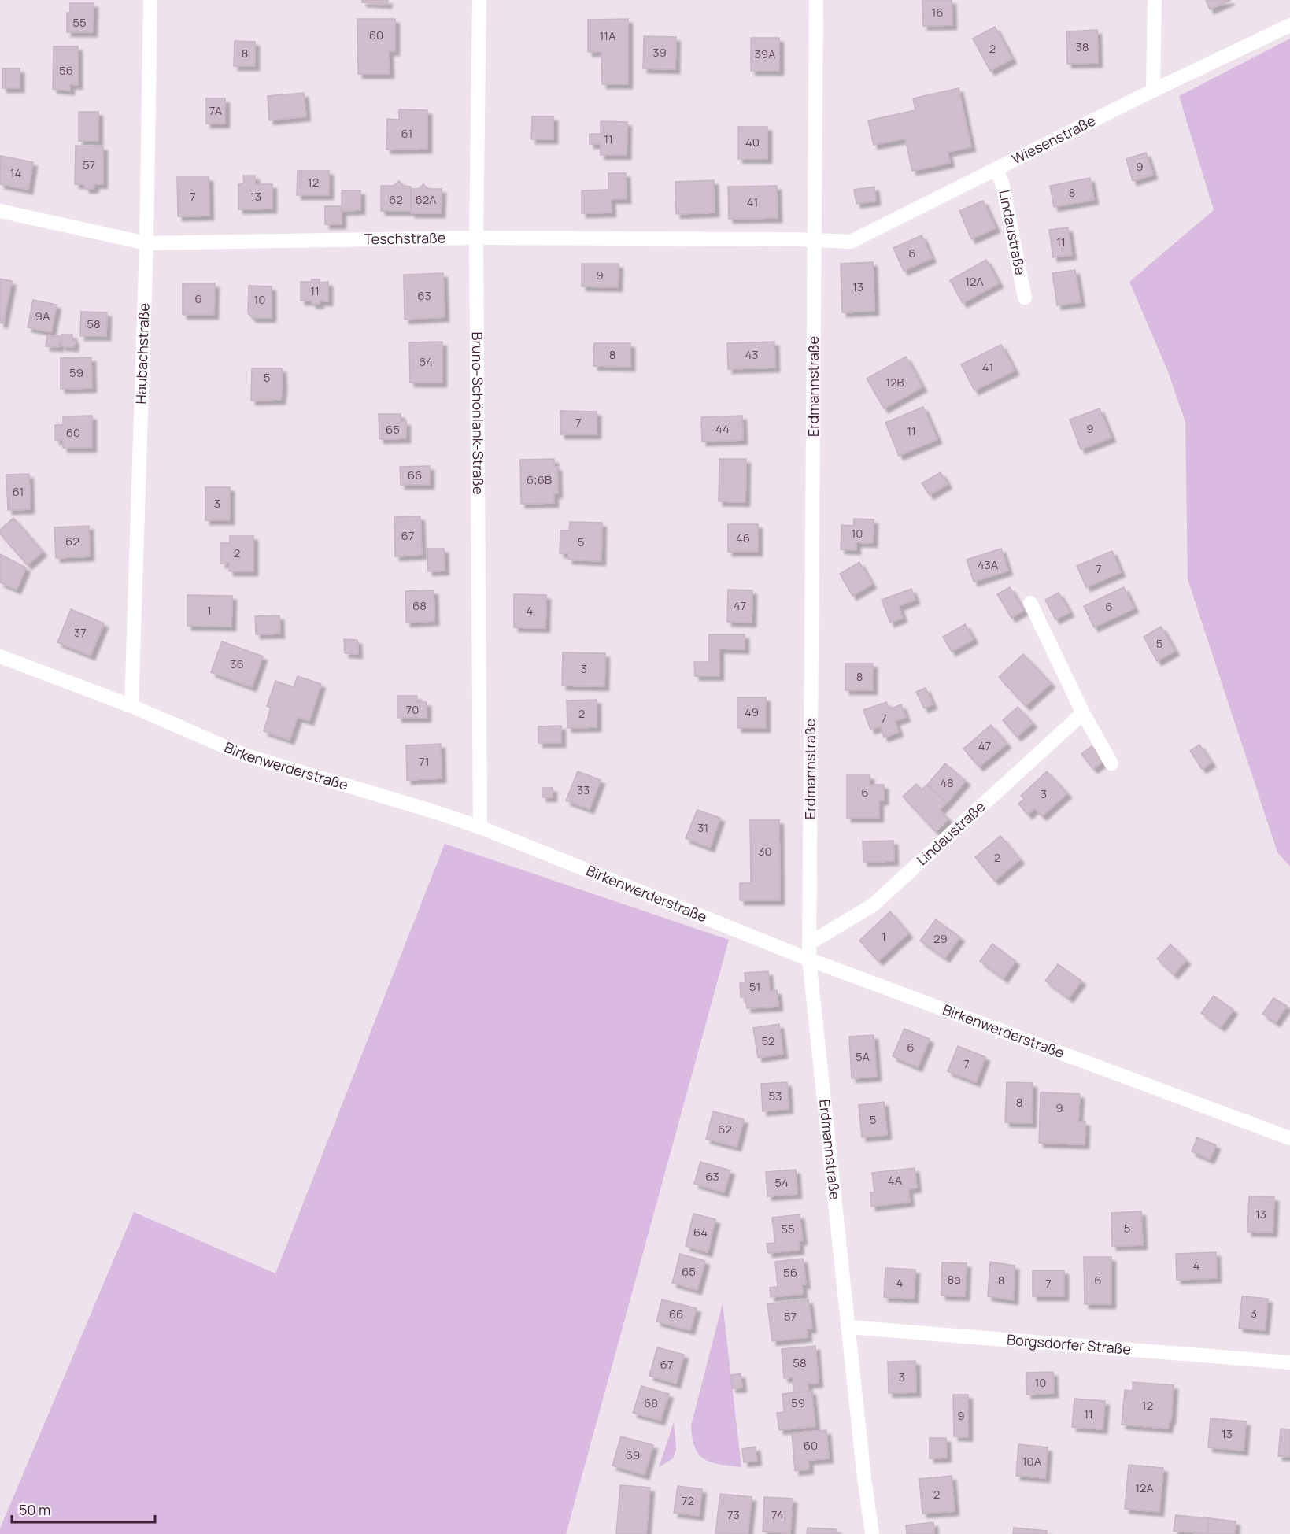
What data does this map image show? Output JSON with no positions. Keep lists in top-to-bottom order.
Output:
{
  "streets": {
    "street": [
      "Wiesenstraße",
      "Lindaustraße",
      "Teschstraße",
      "Haubachstraße",
      "Erdmannstraße",
      "Bruno-Schönlank-Straße",
      "Birkenwerderstraße",
      "Borgsdorfer Straße"
    ]
  },
  "crossings": [
    ["Wiesenstraße", "Lindaustraße"],
    ["Wiesenstraße", "Teschstraße"],
    ["Wiesenstraße", "Erdmannstraße"],
    ["Lindaustraße", "Erdmannstraße"],
    ["Teschstraße", "Haubachstraße"],
    ["Teschstraße", "Erdmannstraße"],
    ["Teschstraße", "Bruno-Schönlank-Straße"],
    ["Haubachstraße", "Birkenwerderstraße"],
    ["Erdmannstraße", "Birkenwerderstraße"],
    ["Erdmannstraße", "Borgsdorfer Straße"],
    ["Bruno-Schönlank-Straße", "Birkenwerderstraße"]
  ],
  "house_numbers": [
    "16",
    "55",
    "60",
    "11A",
    "38",
    "2",
    "39",
    "8",
    "39A",
    "56",
    "7A",
    "61",
    "11",
    "40",
    "57",
    "9",
    "14",
    "12",
    "8",
    "7",
    "13",
    "62",
    "62A",
    "41",
    "11",
    "6",
    "9",
    "12A",
    "13",
    "11",
    "63",
    "6",
    "10",
    "9A",
    "58",
    "8",
    "43",
    "64",
    "41",
    "59",
    "5",
    "12B",
    "7",
    "44",
    "9",
    "65",
    "11",
    "60",
    "66",
    "6;6B",
    "61",
    "3",
    "10",
    "67",
    "46",
    "62",
    "5",
    "2",
    "43A",
    "7",
    "68",
    "47",
    "6",
    "1",
    "4",
    "37",
    "5",
    "36",
    "3",
    "8",
    "70",
    "49",
    "2",
    "7",
    "47",
    "71",
    "48",
    "33",
    "6",
    "3",
    "31",
    "30",
    "2",
    "1",
    "29",
    "51",
    "52",
    "6",
    "5A",
    "7",
    "53",
    "8",
    "9",
    "5",
    "62",
    "63",
    "4A",
    "54",
    "13",
    "5",
    "55",
    "64",
    "4",
    "65",
    "56",
    "8a",
    "8",
    "6",
    "4",
    "7",
    "3",
    "66",
    "57",
    "58",
    "67",
    "3",
    "10",
    "68",
    "59",
    "12",
    "11",
    "9",
    "13",
    "60",
    "69",
    "10A",
    "12A",
    "2",
    "72",
    "73",
    "74"
  ],
  "scale_bar": "50 m"
}
